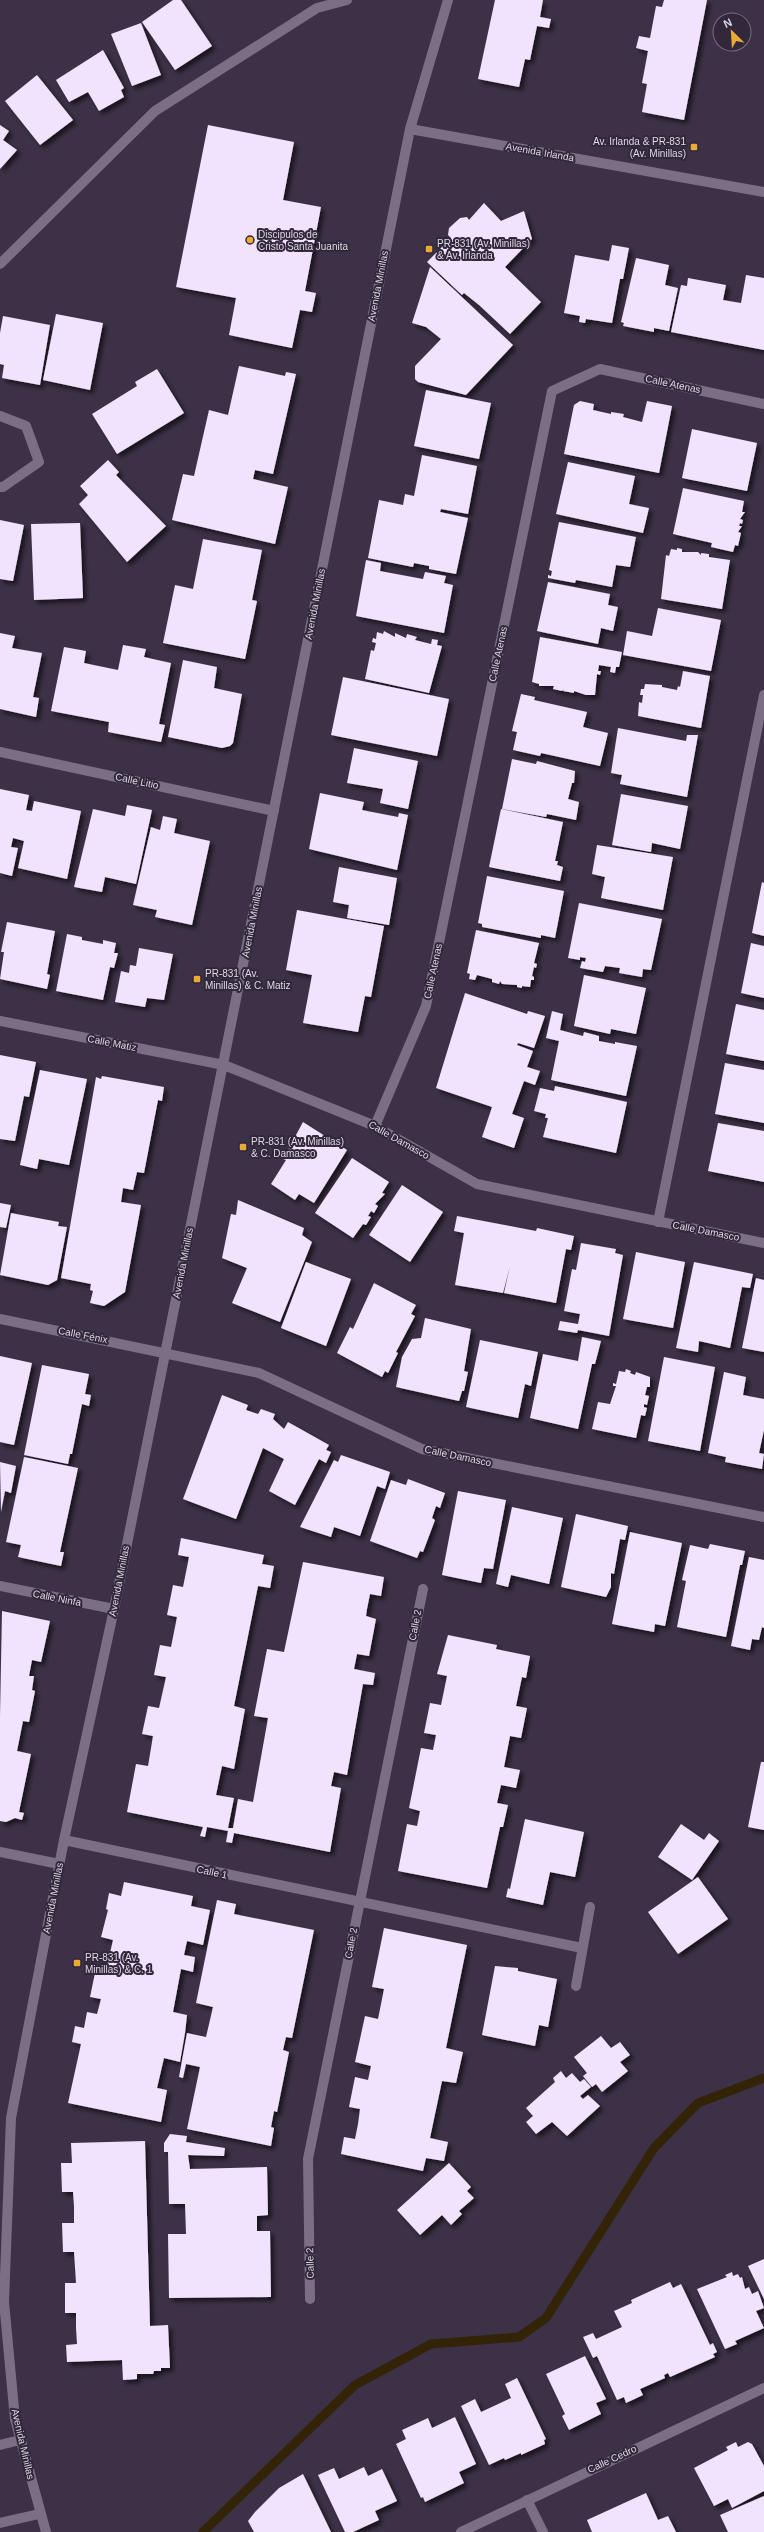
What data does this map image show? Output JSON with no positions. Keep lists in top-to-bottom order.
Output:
{
  "streets": {
    "street": [
      "Avenida Irlanda",
      "Avenida Minillas",
      "Calle Atenas",
      "Calle Litio",
      "Calle Matiz",
      "Calle Damasco",
      "Calle Fénix",
      "Calle Ninfa",
      "Calle 2",
      "Calle 1",
      "Calle Cedro"
    ]
  },
  "crossings": [
    ["Avenida Irlanda", "Avenida Minillas"],
    ["Avenida Minillas", "Calle Litio"],
    ["Avenida Minillas", "Calle Matiz"],
    ["Avenida Minillas", "Calle Damasco"],
    ["Avenida Minillas", "Calle Fénix"],
    ["Avenida Minillas", "Calle Ninfa"],
    ["Avenida Minillas", "Calle 1"],
    ["Calle Atenas", "Calle Damasco"],
    ["Calle Matiz", "Calle Damasco"],
    ["Calle Damasco", "Calle Fénix"],
    ["Calle 2", "Calle 1"]
  ],
  "places": {
    "transit": [
      "Av. Irlanda & PR-831 (Av. Minillas)",
      "PR-831 (Av. Minillas) & Av. Irlanda",
      "PR-831 (Av. Minillas) & C. Matiz",
      "PR-831 (Av. Minillas) & C. Damasco",
      "PR-831 (Av. Minillas) & C. 1"
    ],
    "other": ["Discipulos de Cristo Santa Juanita"]
  },
  "north": "top left"
}
